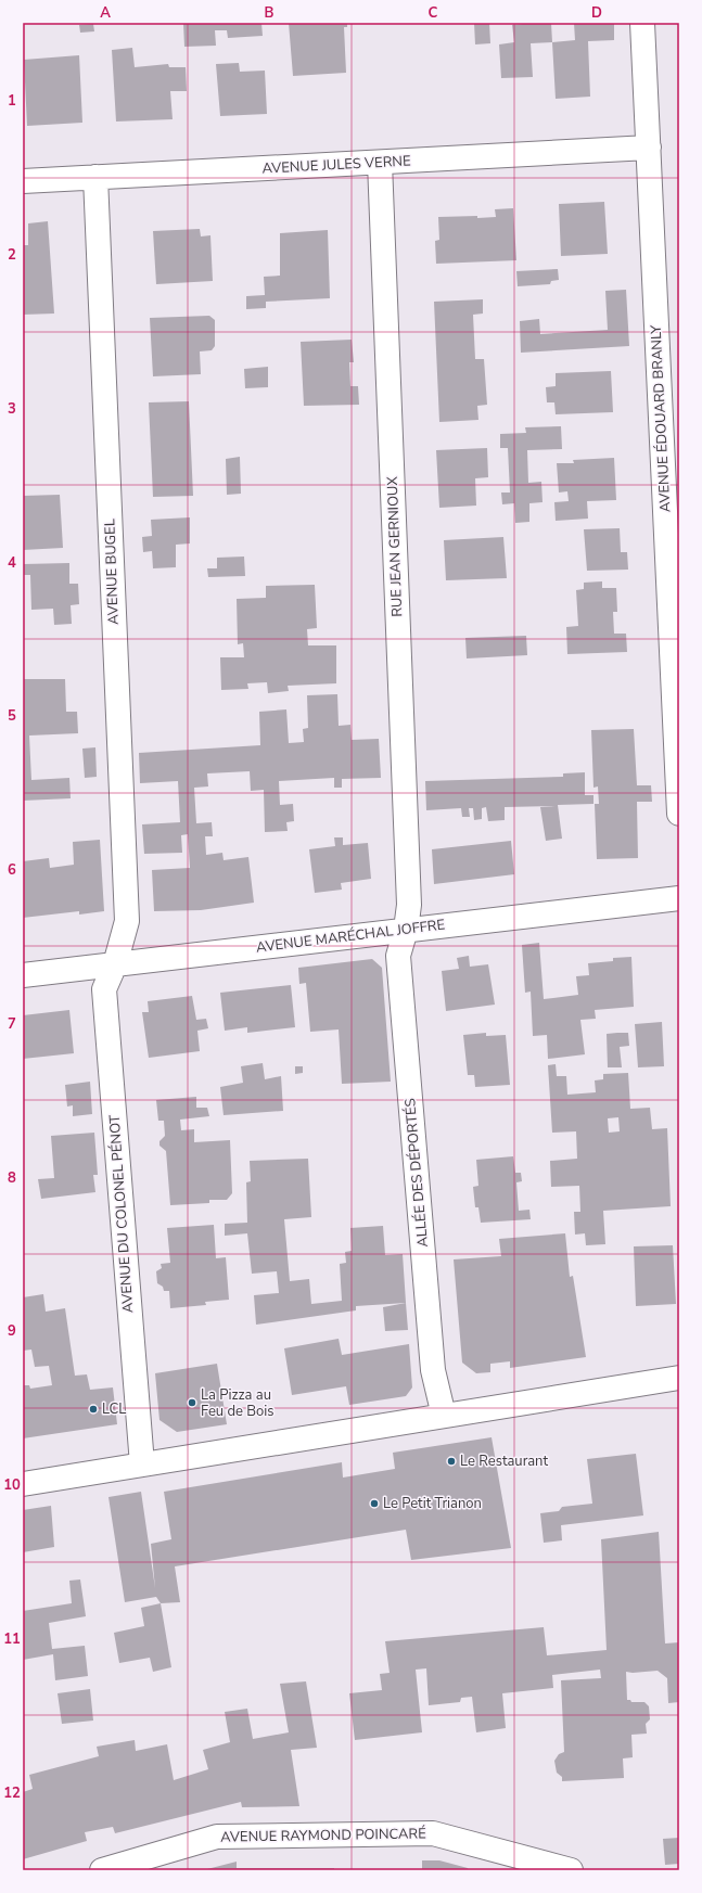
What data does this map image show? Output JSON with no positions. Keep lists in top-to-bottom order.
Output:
{
  "streets": {
    "street": [
      "AVENUE JULES VERNE",
      "AVENUE ÉDOUARD BRANLY",
      "RUE JEAN GERNIOUX",
      "AVENUE BUGEL",
      "AVENUE MARÉCHAL JOFFRE",
      "ALLÉE DES DÉPORTÉS",
      "AVENUE DU COLONEL PÉNOT",
      "AVENUE RAYMOND POINCARÉ"
    ]
  },
  "crossings": [
    ["AVENUE JULES VERNE", "AVENUE ÉDOUARD BRANLY"],
    ["AVENUE JULES VERNE", "RUE JEAN GERNIOUX"],
    ["AVENUE JULES VERNE", "AVENUE BUGEL"],
    ["RUE JEAN GERNIOUX", "AVENUE MARÉCHAL JOFFRE"],
    ["RUE JEAN GERNIOUX", "ALLÉE DES DÉPORTÉS"],
    ["AVENUE BUGEL", "AVENUE MARÉCHAL JOFFRE"],
    ["AVENUE BUGEL", "AVENUE DU COLONEL PÉNOT"],
    ["AVENUE MARÉCHAL JOFFRE", "ALLÉE DES DÉPORTÉS"],
    ["AVENUE MARÉCHAL JOFFRE", "AVENUE DU COLONEL PÉNOT"]
  ],
  "places": [
    "La Pizza au Feu de Bois",
    "LCL",
    "Le Restaurant",
    "Le Petit Trianon"
  ],
  "grid": {
    "columns": [
      "A",
      "B",
      "C",
      "D"
    ],
    "rows": [
      "1",
      "2",
      "3",
      "4",
      "5",
      "6",
      "7",
      "8",
      "9",
      "10",
      "11",
      "12"
    ]
  }
}
